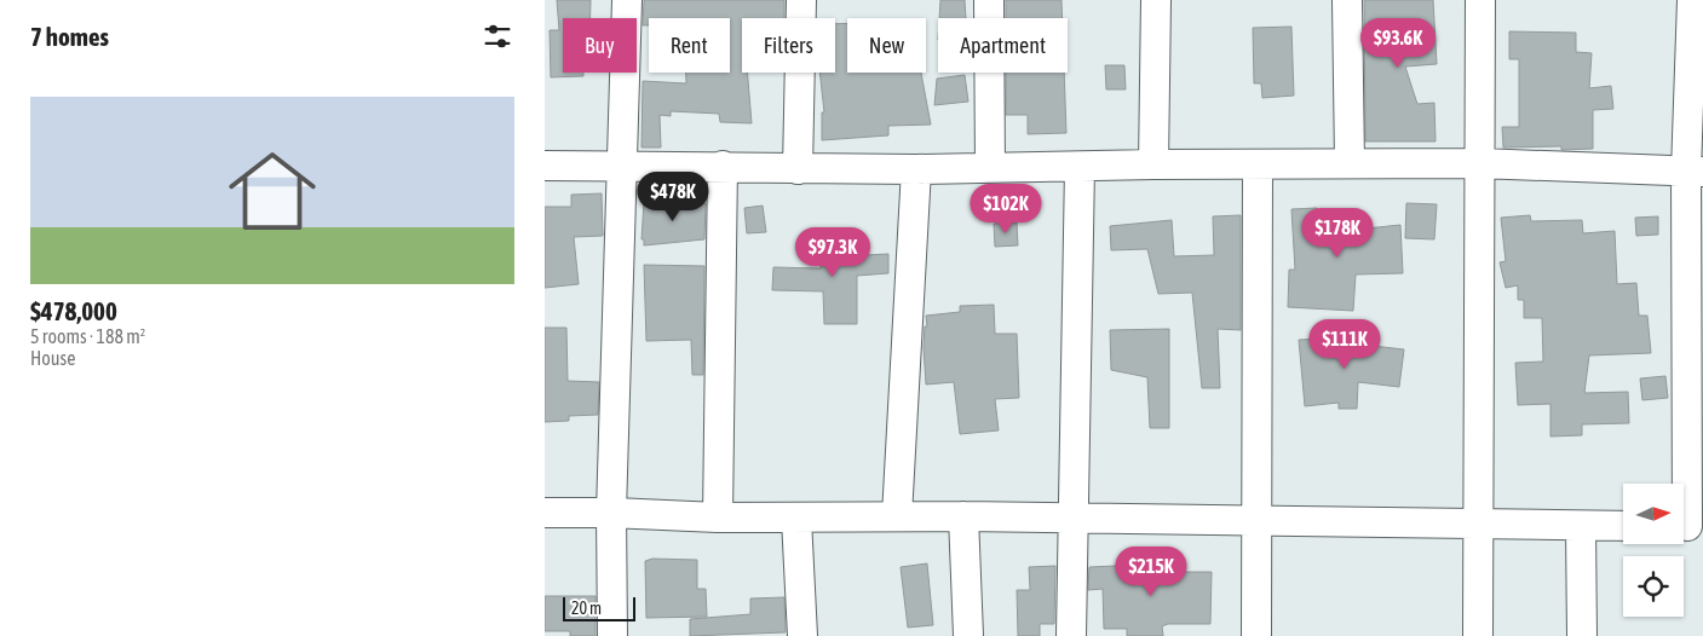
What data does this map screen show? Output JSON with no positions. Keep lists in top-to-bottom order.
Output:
{
  "scale_bar": "20 m",
  "north": "right",
  "page": {
    "heading": "7 homes",
    "price": [
      "$93.6K",
      "$478K",
      "$102K",
      "$178K",
      "$97.3K",
      "$111K",
      "$215K"
    ],
    "chip": [
      "Buy",
      "Rent",
      "Filters",
      "New",
      "Apartment"
    ],
    "list": [
      {
        "name": "$478,000",
        "note": "5 rooms · 188 m² · House"
      }
    ],
    "scale": "20 m"
  }
}
